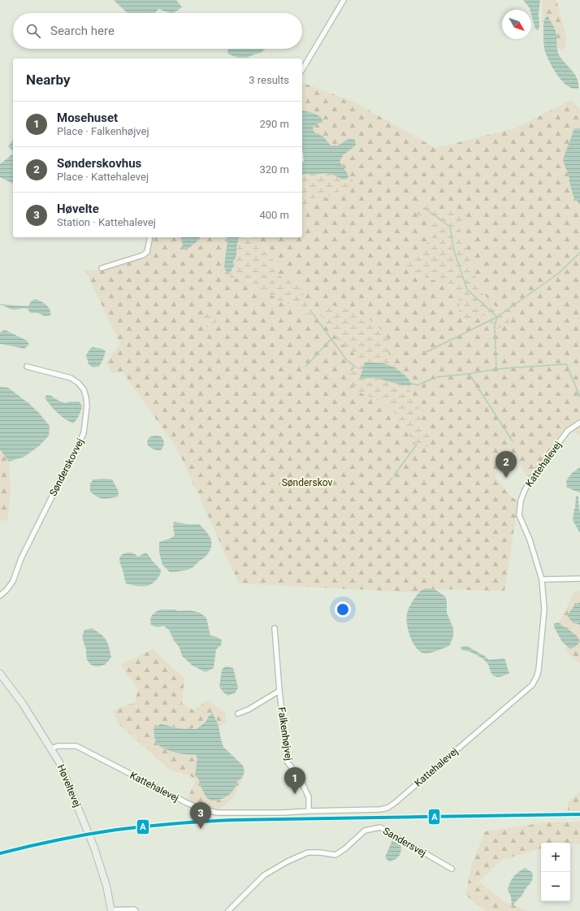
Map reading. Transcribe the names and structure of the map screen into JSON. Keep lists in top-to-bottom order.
{
  "streets": {
    "street": [
      "Kattehalevej",
      "Sønderskovvej",
      "Falkenhøjvej",
      "Høveltevej",
      "Sandersvej"
    ]
  },
  "crossings": [
    ["Kattehalevej", "Falkenhøjvej"],
    ["Kattehalevej", "Høveltevej"]
  ],
  "parks": ["Sønderskov"],
  "lines": ["transit line A"],
  "north": "bottom right",
  "page": {
    "search": "Search here",
    "heading": ["Nearby", "3 results"],
    "list": [
      {
        "mark": "1",
        "name": "Mosehuset",
        "note": "Place · Falkenhøjvej",
        "value": "290 m"
      },
      {
        "mark": "2",
        "name": "Sønderskovhus",
        "note": "Place · Kattehalevej",
        "value": "320 m"
      },
      {
        "mark": "3",
        "name": "Høvelte",
        "note": "Station · Kattehalevej",
        "value": "400 m"
      }
    ],
    "pins": ["2", "1", "3"],
    "map_buttons": ["+", "−"]
  }
}
